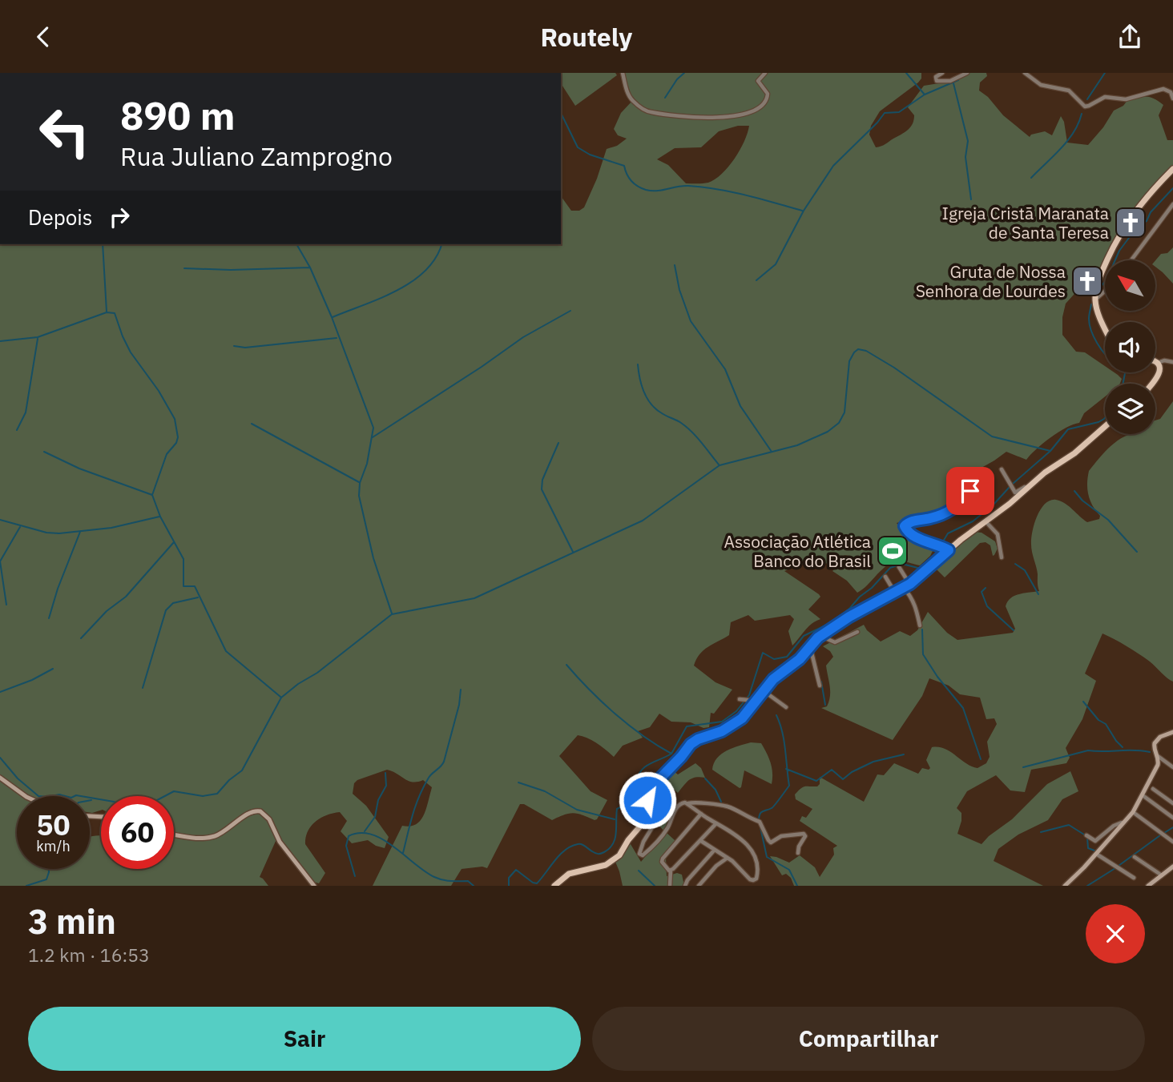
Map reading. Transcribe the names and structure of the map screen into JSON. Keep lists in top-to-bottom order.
{
  "places": {
    "church": ["Igreja Cristã Maranata de Santa Teresa", "Gruta de Nossa Senhora de Lourdes"],
    "sports": ["Associação Atlética Banco do Brasil"]
  },
  "north": "top left",
  "page": {
    "header": "Routely",
    "turn": ["890 m", "Rua Juliano Zamprogno"],
    "then": "Depois",
    "speed": "50 km/h",
    "limit": "60",
    "heading": ["3 min", "1.2 km · 16:53"],
    "buttons": ["Sair", "Compartilhar"]
  }
}
